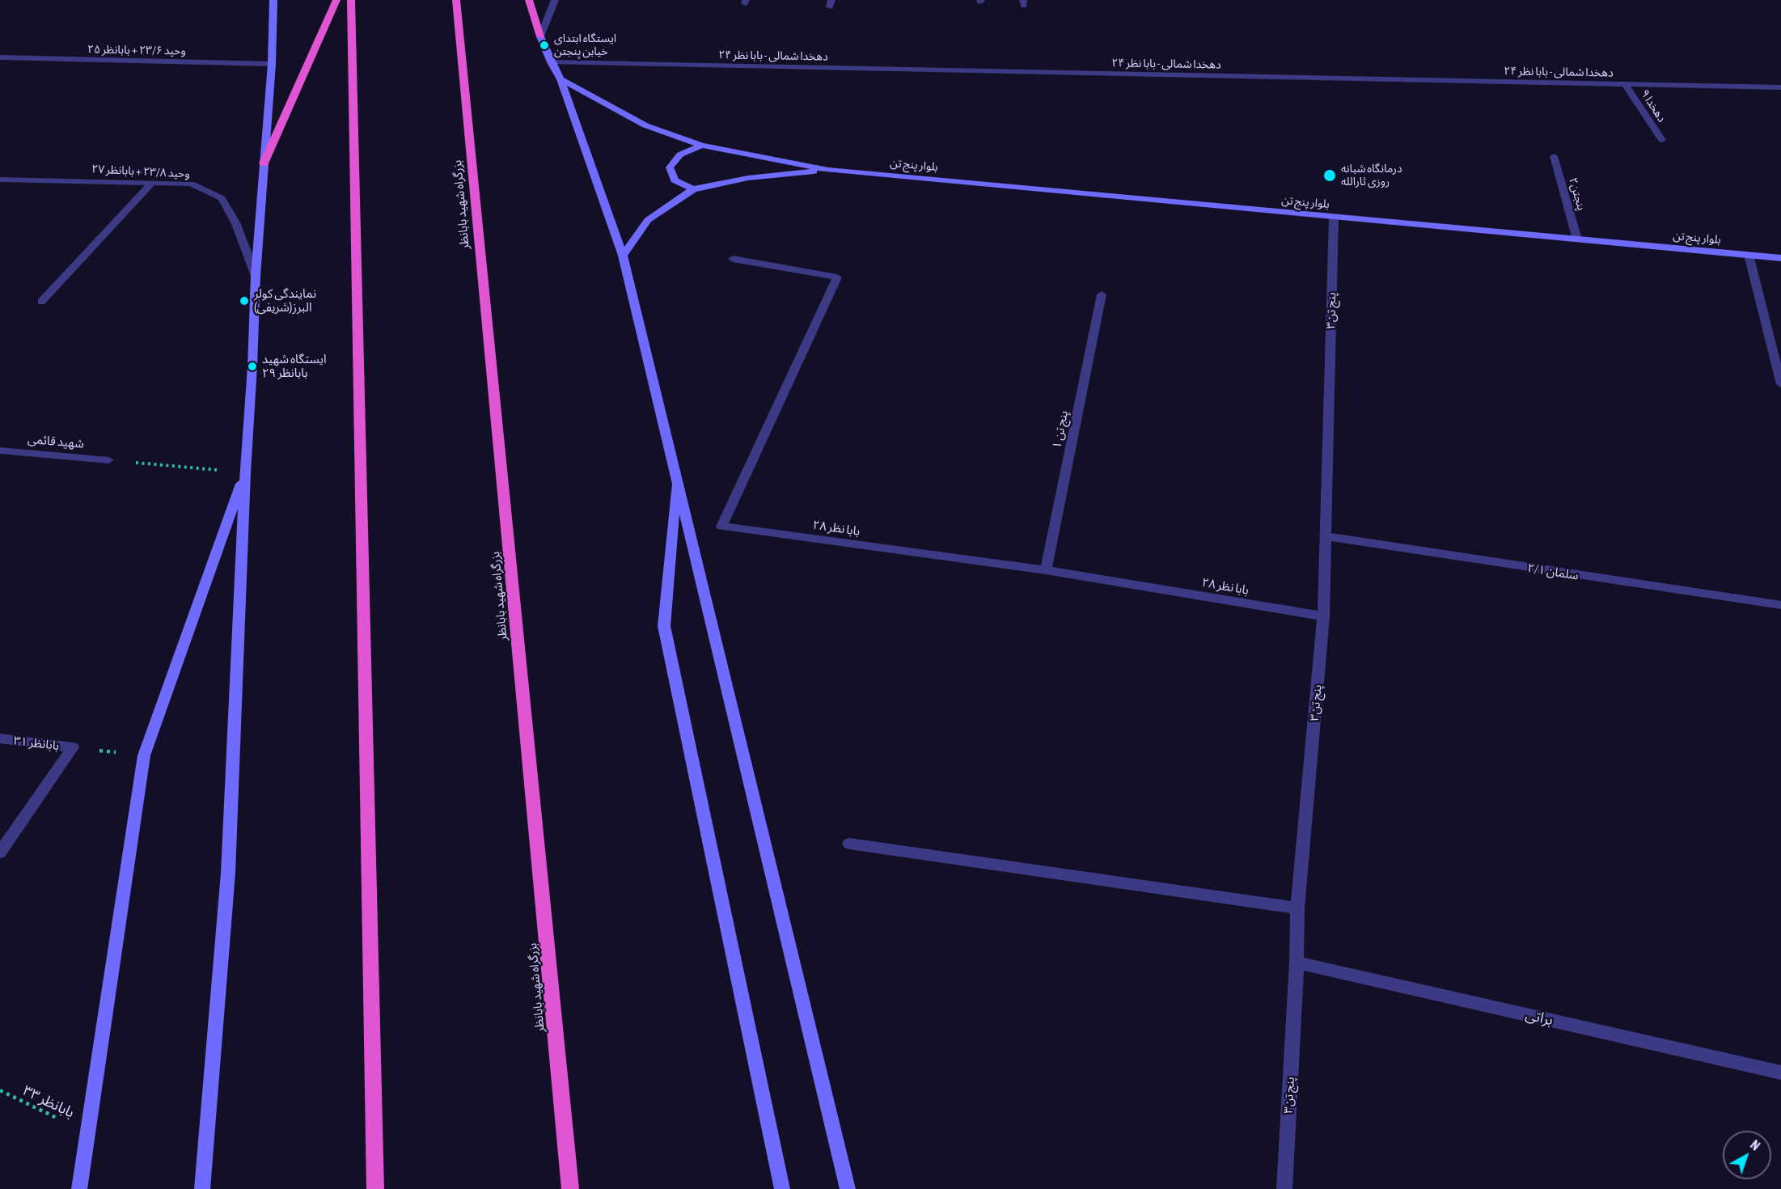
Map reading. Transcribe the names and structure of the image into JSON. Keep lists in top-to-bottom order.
{
  "streets": {
    "highway": ["بزرگراه شهید بابانظر"],
    "main road": ["بلوار پنج تن"],
    "street": [
      "وحید ۲۳/۶ + بابانظر ۲۵",
      "دهخدا شمالی - بابا نظر ۲۴",
      "دهخدا ۹",
      "وحید ۲۳/۸ + بابانظر ۲۷",
      "پنجتن۲",
      "پنج تن۳",
      "پنج تن ۱",
      "شهید قائمی",
      "بابا نظر ۲۸",
      "سلمان ۲/۱",
      "بابانظر ۳۱",
      "براتی"
    ],
    "path": ["بابانظر ۳۳"]
  },
  "crossings": [
    ["دهخدا شمالی - بابا نظر ۲۴", "دهخدا ۹"],
    ["بلوار پنج تن", "پنجتن۲"],
    ["بلوار پنج تن", "پنج تن۳"],
    ["پنج تن۳", "بابا نظر ۲۸"],
    ["پنج تن۳", "سلمان ۲/۱"],
    ["پنج تن۳", "براتی"],
    ["پنج تن ۱", "بابا نظر ۲۸"]
  ],
  "places": [
    "ایستگاه ابتدای خیابن پنجتن",
    "درمانگاه شبانه روزی ثارالله",
    "نمایندگی کولر البرز(شریفی)",
    "ایستگاه شهید بابانظر ۲۹"
  ],
  "north": "top right"
}
